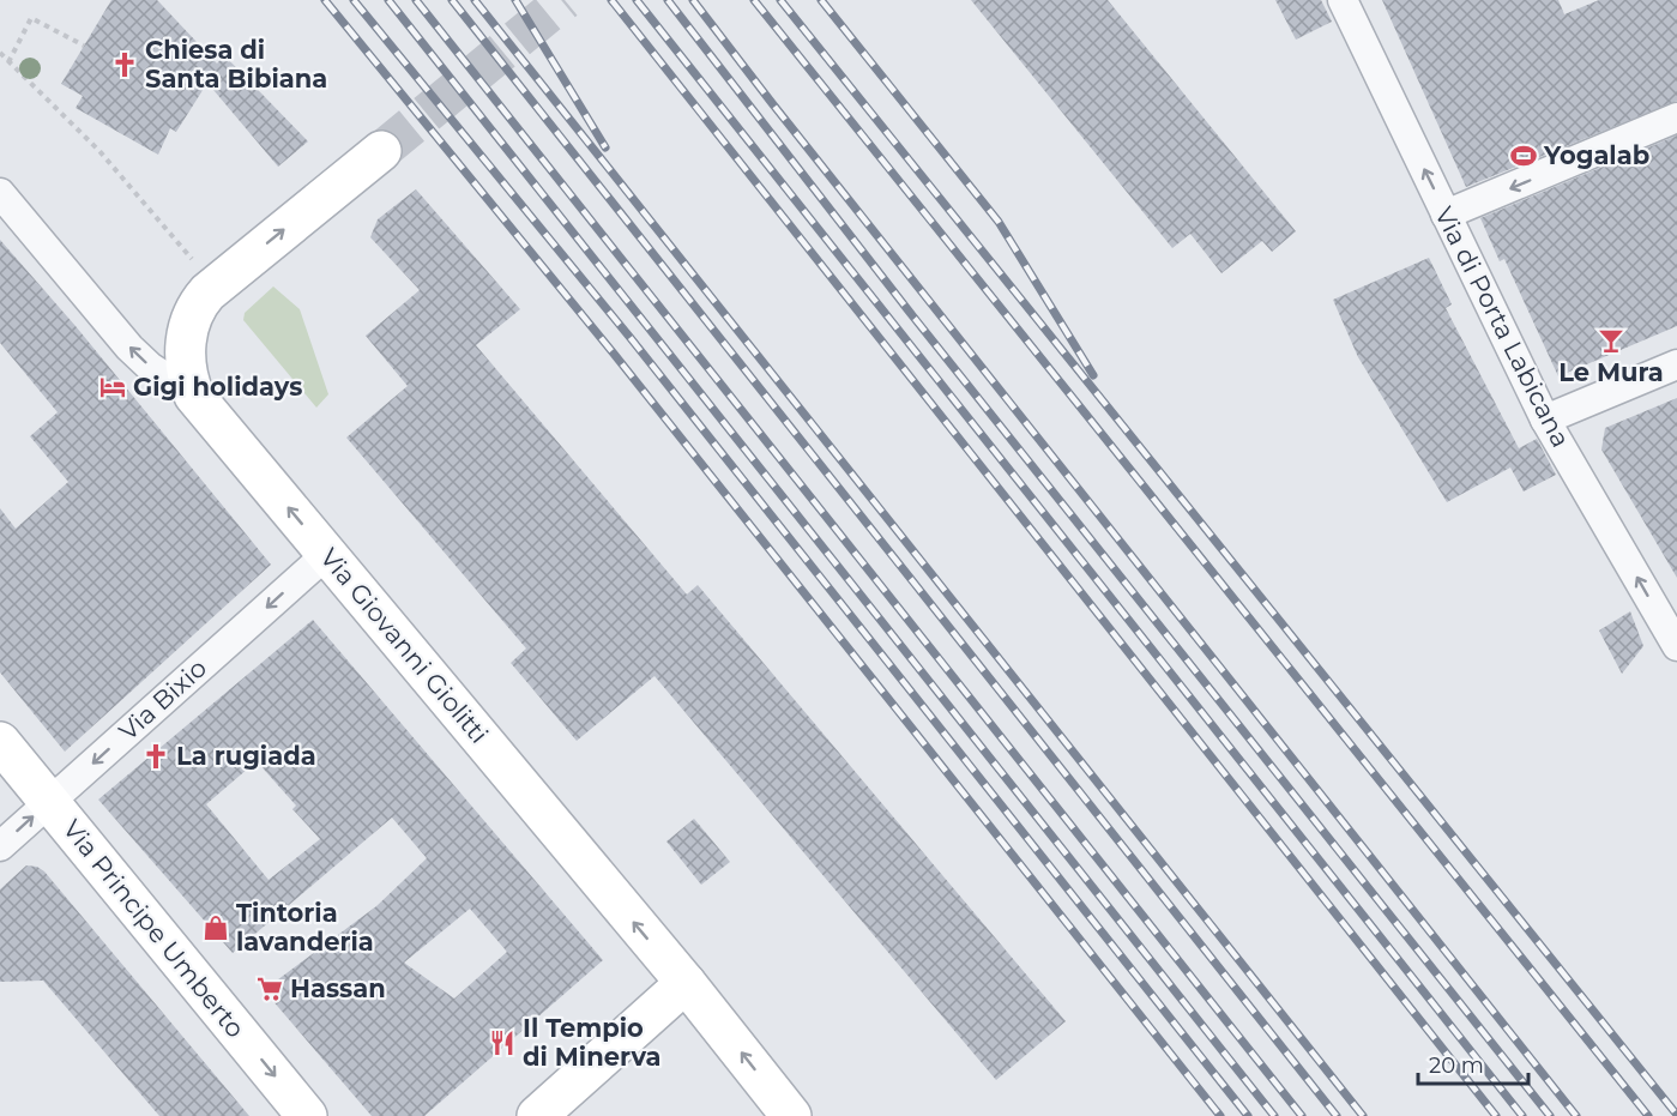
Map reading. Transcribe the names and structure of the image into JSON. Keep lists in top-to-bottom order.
{
  "streets": {
    "main road": ["Via Giovanni Giolitti", "Via Principe Umberto"],
    "street": ["Via di Porta Labicana", "Via Bixio"]
  },
  "crossings": [
    ["Via Giovanni Giolitti", "Via Bixio"],
    ["Via Bixio", "Via Principe Umberto"]
  ],
  "one_way": ["Via di Porta Labicana", "Via Giovanni Giolitti", "Via Principe Umberto"],
  "places": {
    "church": ["Chiesa di Santa Bibiana", "La rugiada"],
    "sports": ["Yogalab"],
    "bar": ["Le Mura"],
    "hotel": ["Gigi holidays"],
    "shop": ["Tintoria lavanderia"],
    "supermarket": ["Hassan"],
    "restaurant": ["Il Tempio di Minerva"]
  },
  "scale_bar": "20 m"
}
